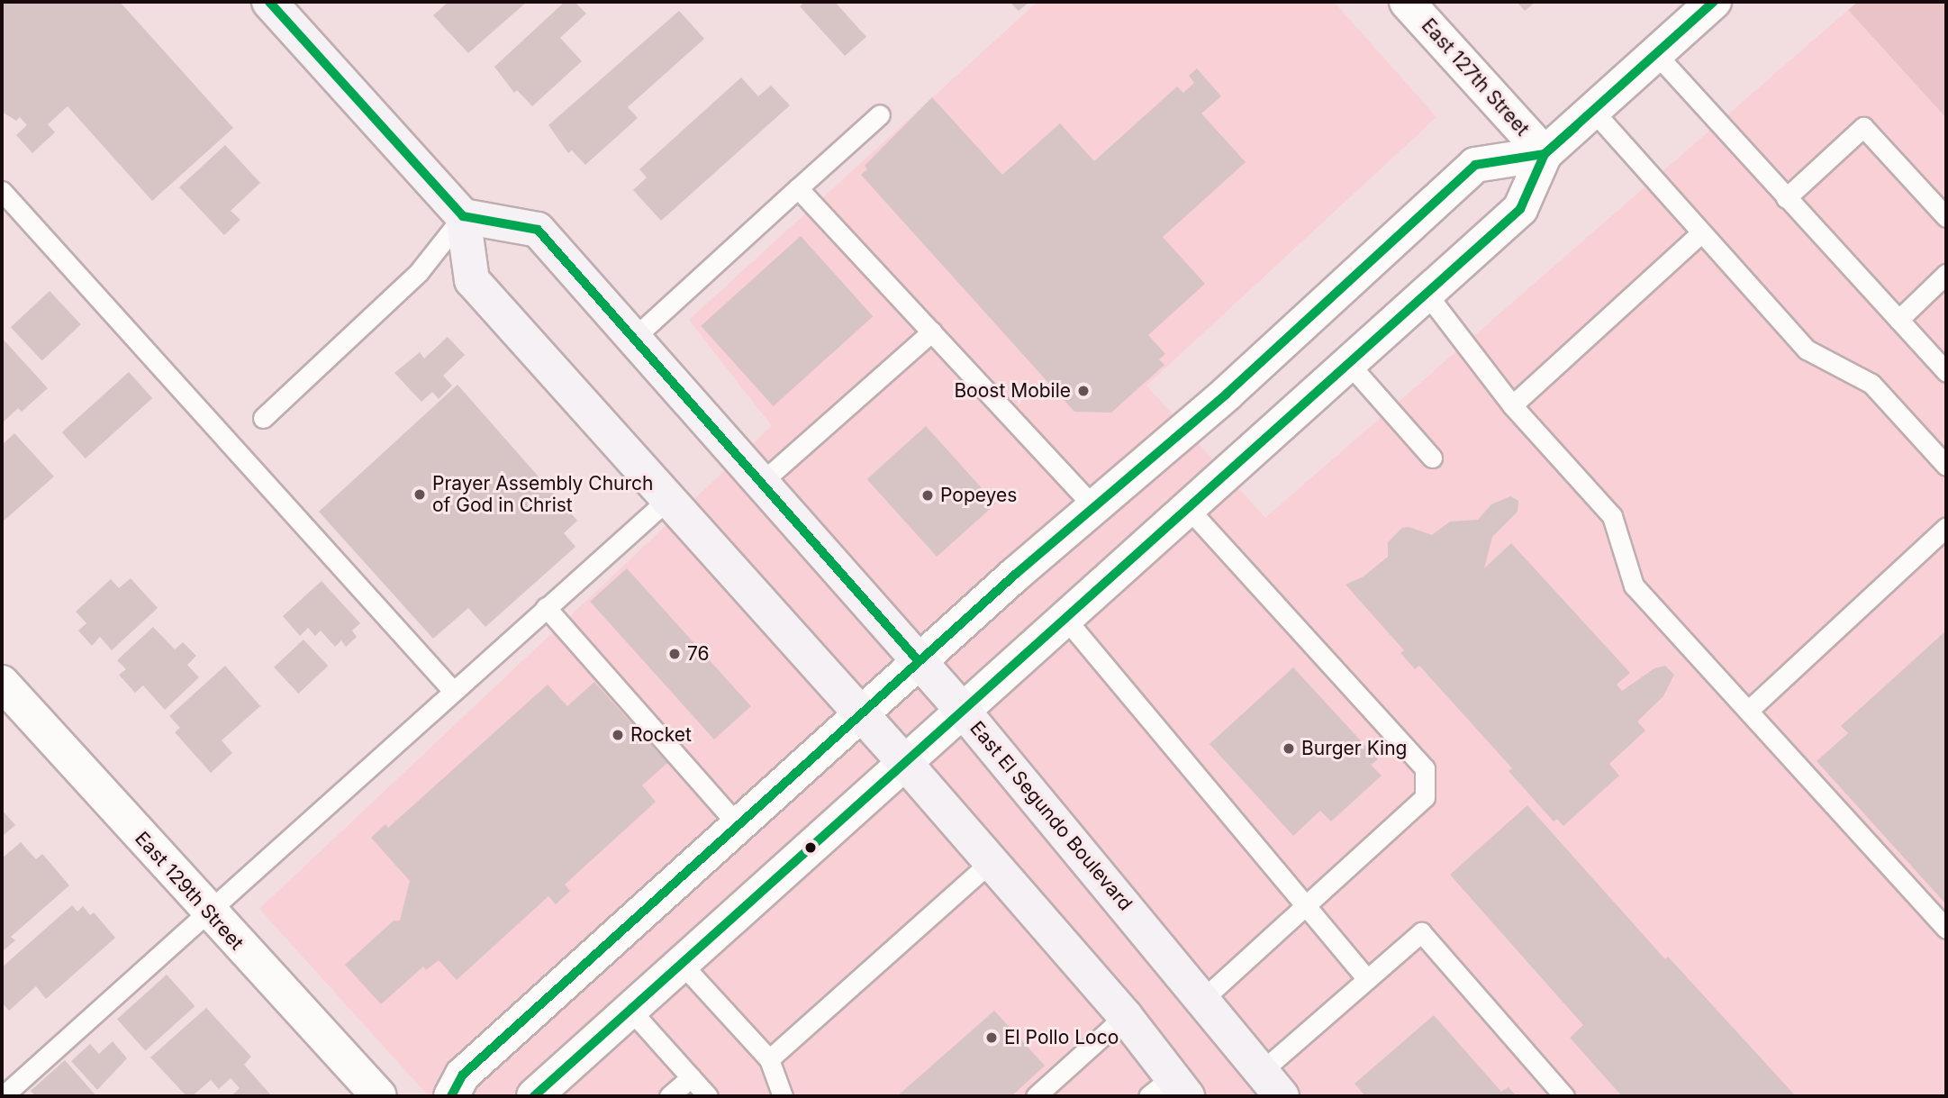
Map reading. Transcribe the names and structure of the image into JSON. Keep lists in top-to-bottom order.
{
  "streets": {
    "main road": ["East 127th Street", "East El Segundo Boulevard", "East 129th Street"]
  },
  "places": [
    "Boost Mobile",
    "Prayer Assembly Church of God in Christ",
    "Popeyes",
    "76",
    "Rocket",
    "Burger King",
    "El Pollo Loco"
  ]
}
